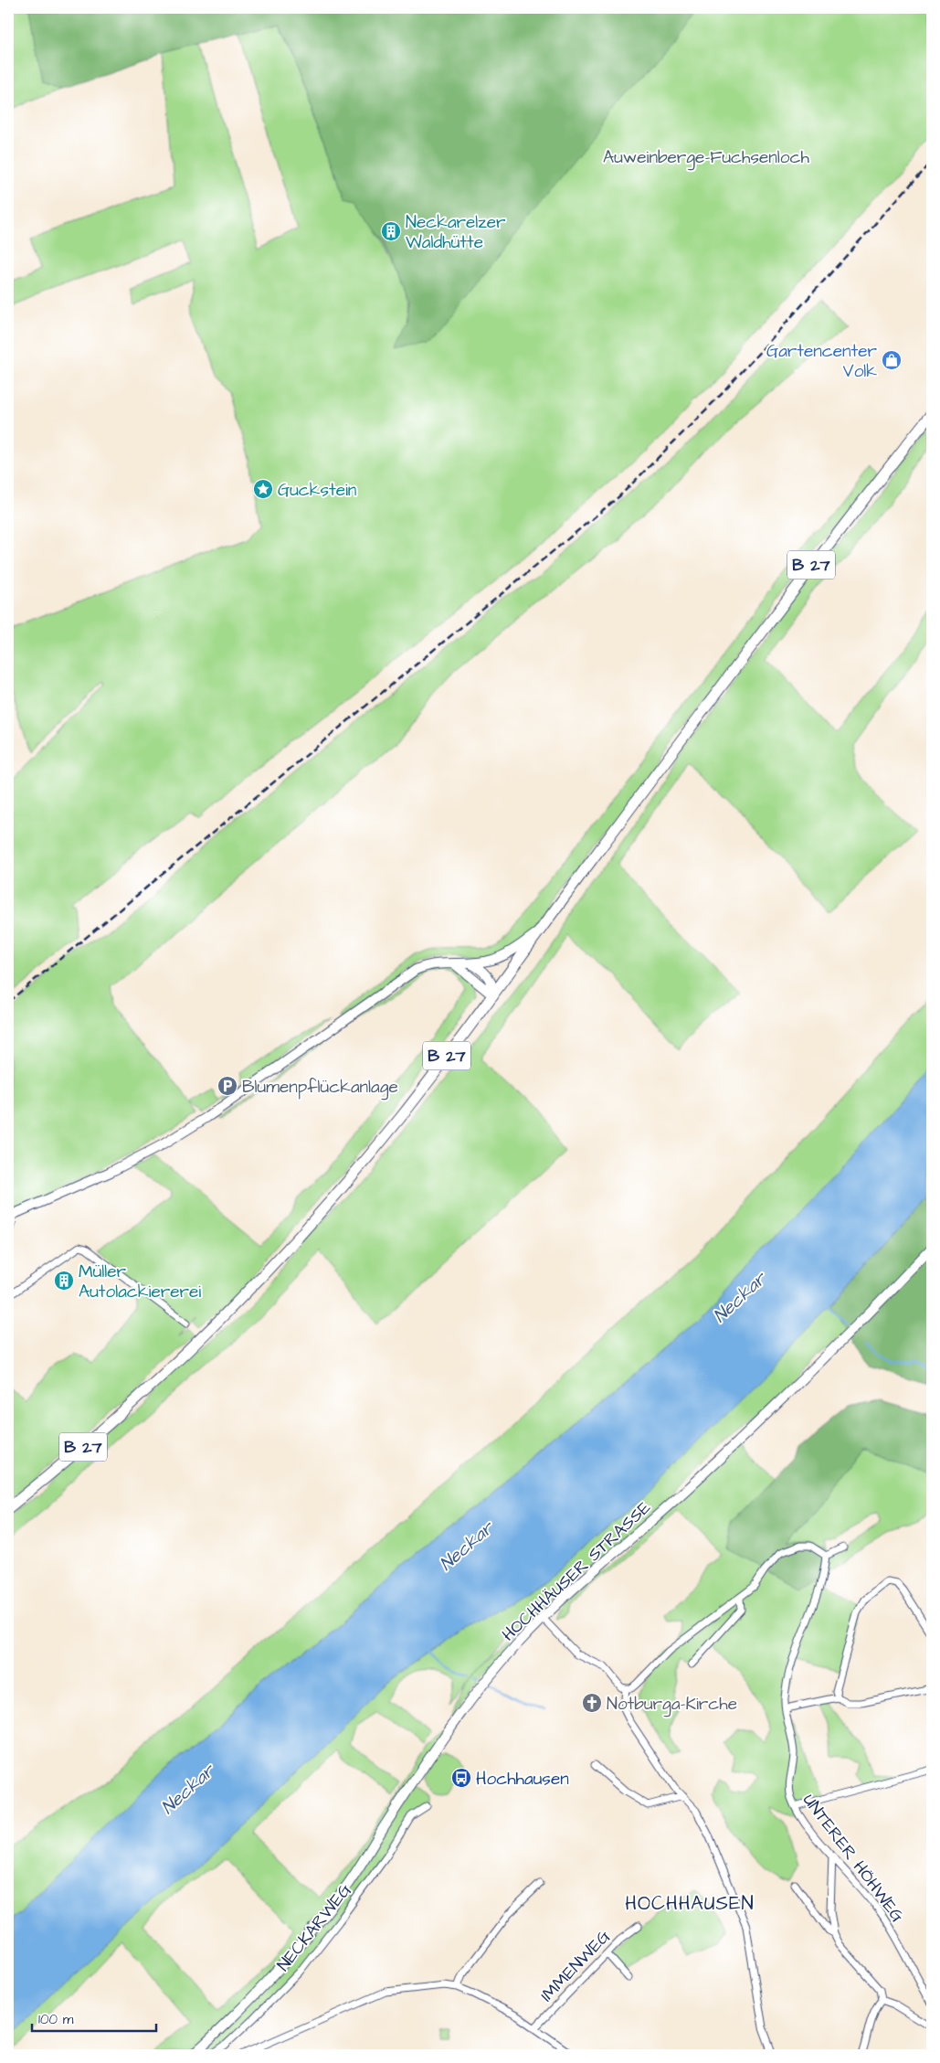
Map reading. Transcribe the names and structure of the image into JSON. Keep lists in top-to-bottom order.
{
  "streets": {
    "main road": ["B 27", "HOCHHÄUSER STRASSE"],
    "street": ["UNTERER HÖHWEG", "NECKARWEG", "IMMENWEG"]
  },
  "districts": ["HOCHHAUSEN"],
  "water": ["Neckar"],
  "parks": ["Auweinberge-Fuchsenloch"],
  "places": {
    "building": ["Neckarelzer Waldhütte", "Müller Autolackiererei"],
    "shop": ["Gartencenter Volk"],
    "place": ["Guckstein"],
    "parking": ["Blumenpflückanlage"],
    "church": ["Notburga-Kirche"],
    "bus stop": ["Hochhausen"]
  },
  "scale_bar": "100 m"
}
